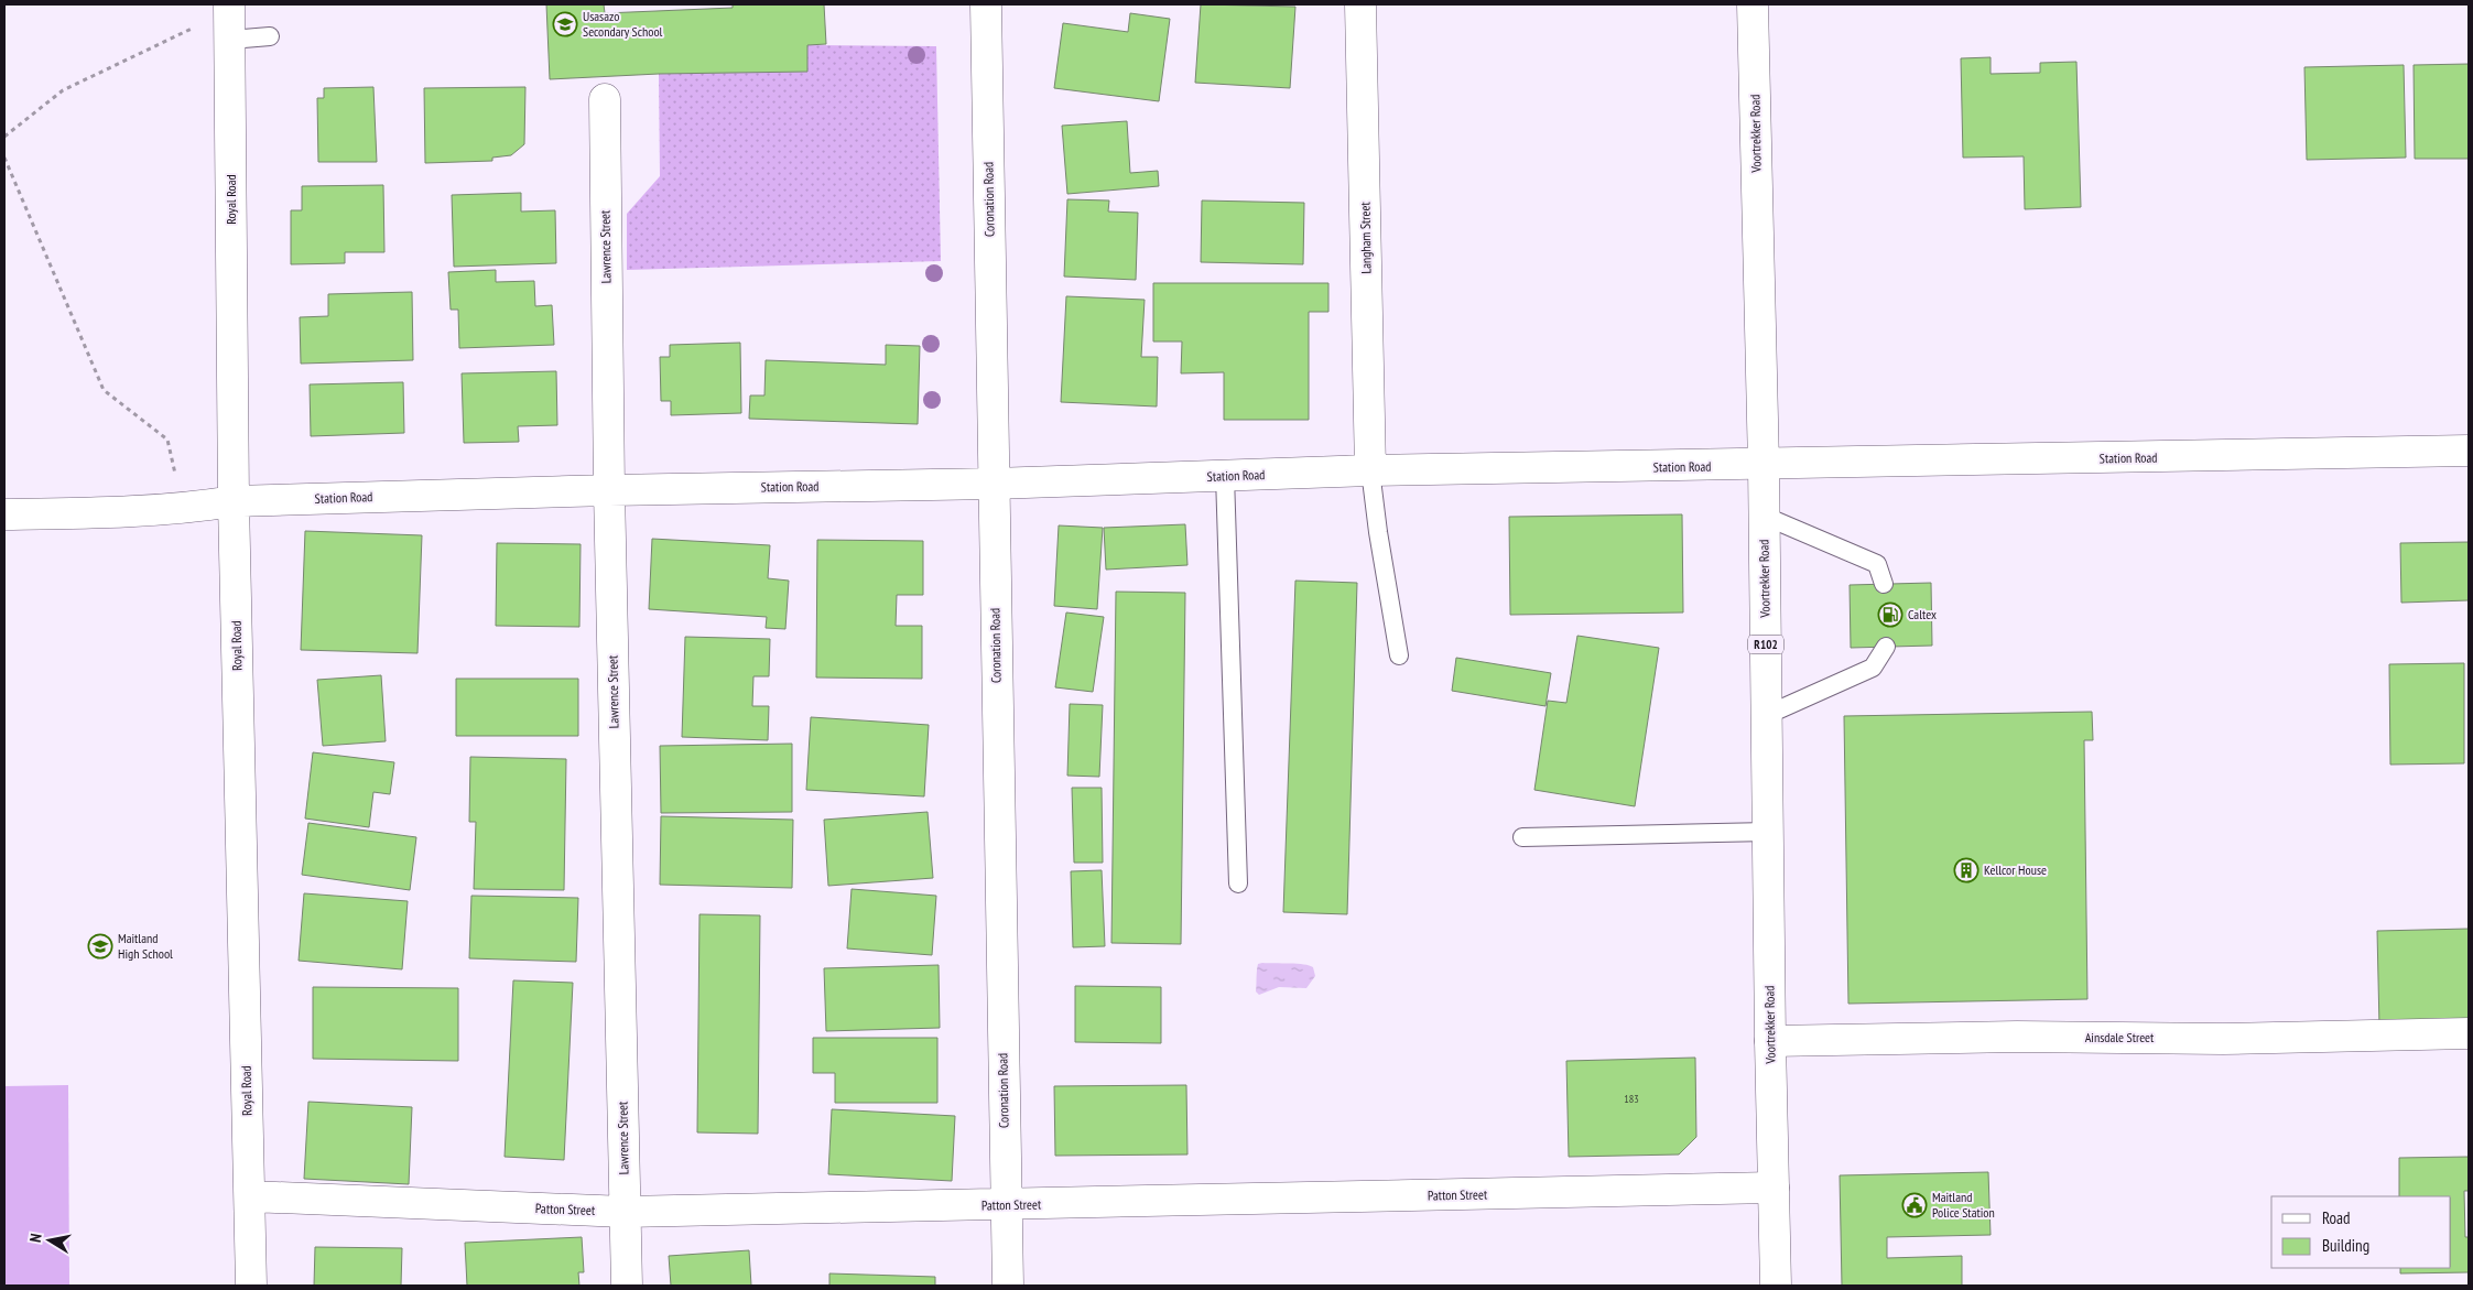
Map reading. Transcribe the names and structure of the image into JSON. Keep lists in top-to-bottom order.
{
  "streets": {
    "street": [
      "Voortrekker Road",
      "Royal Road",
      "Coronation Road",
      "Langham Street",
      "Lawrence Street",
      "Station Road",
      "R102",
      "Ainsdale Street",
      "Patton Street"
    ]
  },
  "crossings": [
    ["Voortrekker Road", "Station Road"],
    ["Voortrekker Road", "Ainsdale Street"],
    ["Voortrekker Road", "Patton Street"],
    ["Royal Road", "Station Road"],
    ["Royal Road", "Patton Street"],
    ["Coronation Road", "Station Road"],
    ["Coronation Road", "Patton Street"],
    ["Langham Street", "Station Road"],
    ["Lawrence Street", "Station Road"],
    ["Lawrence Street", "Patton Street"]
  ],
  "places": {
    "school or university": ["Usasazo Secondary School", "Maitland High School"],
    "fuel station": ["Caltex"],
    "building": ["Kellcor House"],
    "public building": ["Maitland Police Station"]
  },
  "house_numbers": ["183"],
  "legend": ["Road", "Building"],
  "north": "left"
}
